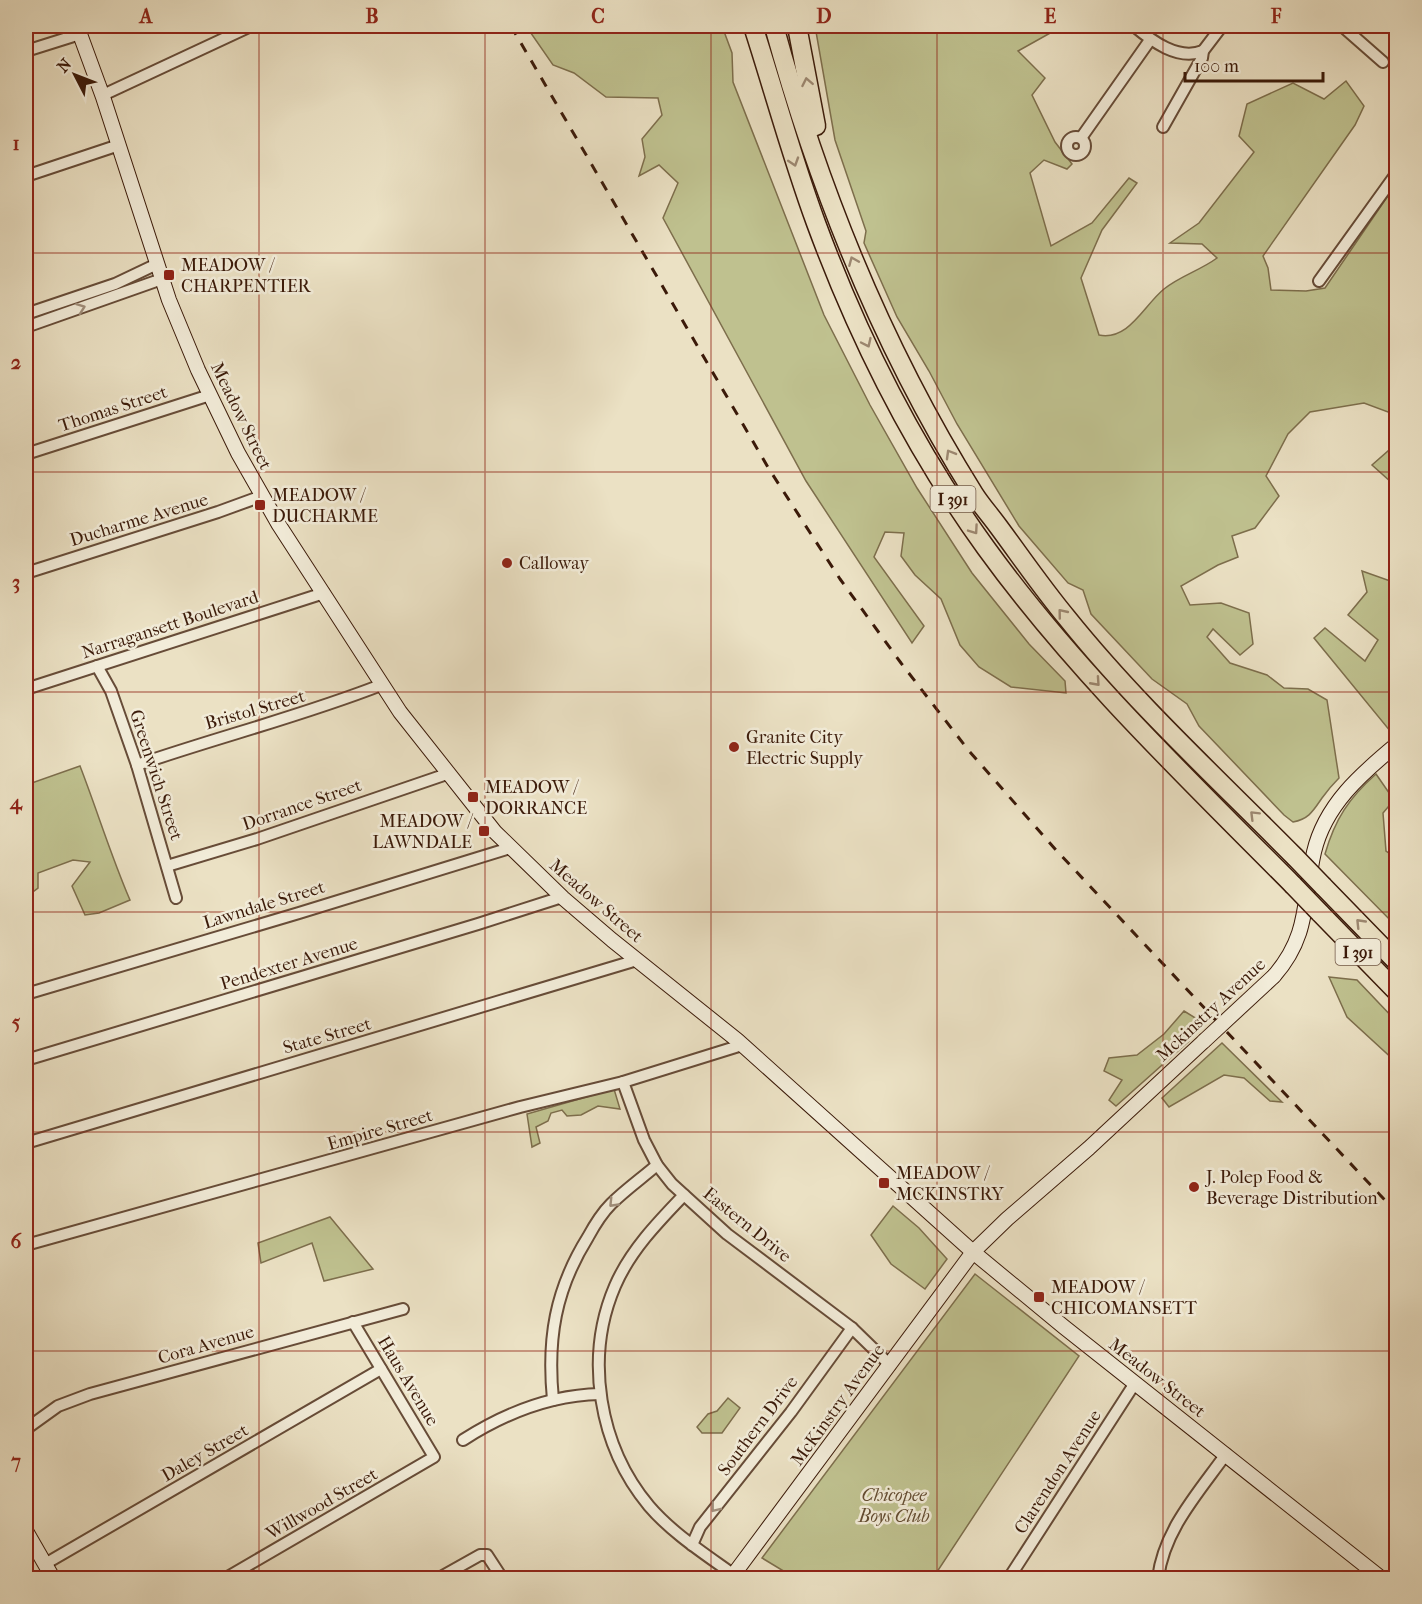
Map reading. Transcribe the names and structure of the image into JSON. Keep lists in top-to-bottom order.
{
  "streets": {
    "highway": ["I 391"],
    "main road": ["Meadow Street", "Mckinstry Avenue", "McKinstry Avenue"],
    "street": [
      "Thomas Street",
      "Ducharme Avenue",
      "Narragansett Boulevard",
      "Bristol Street",
      "Greenwich Street",
      "Dorrance Street",
      "Lawndale Street",
      "Pendexter Avenue",
      "State Street",
      "Empire Street",
      "Eastern Drive",
      "Cora Avenue",
      "Haus Avenue",
      "Southern Drive",
      "Daley Street",
      "Clarendon Avenue",
      "Willwood Street"
    ]
  },
  "crossings": [
    ["Thomas Street", "Meadow Street"],
    ["Meadow Street", "Ducharme Avenue"],
    ["Meadow Street", "Narragansett Boulevard"],
    ["Meadow Street", "Bristol Street"],
    ["Meadow Street", "Dorrance Street"],
    ["Meadow Street", "Lawndale Street"],
    ["Meadow Street", "Pendexter Avenue"],
    ["Meadow Street", "Mckinstry Avenue"],
    ["Meadow Street", "State Street"],
    ["Meadow Street", "Empire Street"],
    ["Meadow Street", "McKinstry Avenue"],
    ["Meadow Street", "Clarendon Avenue"],
    ["Narragansett Boulevard", "Greenwich Street"],
    ["Bristol Street", "Greenwich Street"],
    ["Greenwich Street", "Dorrance Street"],
    ["Mckinstry Avenue", "McKinstry Avenue"],
    ["Empire Street", "Eastern Drive"],
    ["Eastern Drive", "McKinstry Avenue"],
    ["Eastern Drive", "Southern Drive"],
    ["Cora Avenue", "Haus Avenue"],
    ["Haus Avenue", "Daley Street"],
    ["Haus Avenue", "Willwood Street"]
  ],
  "one_way": ["Southern Drive"],
  "parks": ["Chicopee Boys Club"],
  "places": {
    "transit": [
      "MEADOW / CHARPENTIER",
      "MEADOW / DUCHARME",
      "MEADOW / DORRANCE",
      "MEADOW / LAWNDALE",
      "MEADOW / MCKINSTRY",
      "MEADOW / CHICOMANSETT"
    ],
    "other": ["Calloway", "Granite City Electric Supply", "J. Polep Food & Beverage Distribution"]
  },
  "scale_bar": "100 m",
  "north": "top left",
  "grid": {
    "columns": [
      "A",
      "B",
      "C",
      "D",
      "E",
      "F"
    ],
    "rows": [
      "1",
      "2",
      "3",
      "4",
      "5",
      "6",
      "7"
    ]
  }
}
